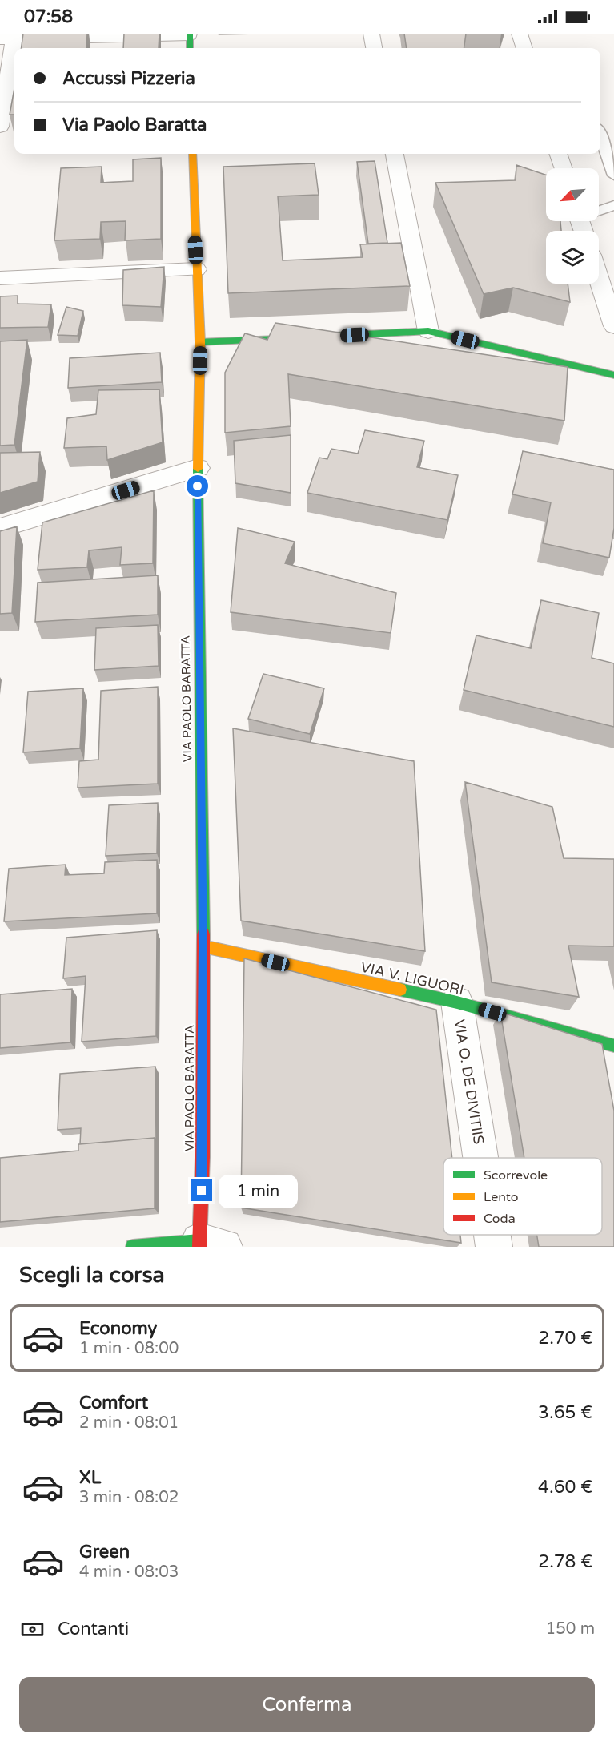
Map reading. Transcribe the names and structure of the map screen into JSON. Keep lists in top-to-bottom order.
{
  "streets": {
    "main road": ["VIA PAOLO BARATTA", "VIA V. LIGUORI"],
    "street": ["VIA O. DE DIVITIIS"]
  },
  "crossings": [
    ["VIA PAOLO BARATTA", "VIA V. LIGUORI"],
    ["VIA V. LIGUORI", "VIA O. DE DIVITIIS"]
  ],
  "legend": ["Scorrevole", "Lento", "Coda"],
  "north": "bottom left",
  "page": {
    "status": "07:58",
    "banner": ["Accussì Pizzeria", "Via Paolo Baratta"],
    "bubble": "1 min",
    "heading": "Scegli la corsa",
    "list": [
      {
        "name": "Economy",
        "note": "1 min · 08:00",
        "value": "2.70 €"
      },
      {
        "name": "Comfort",
        "note": "2 min · 08:01",
        "value": "3.65 €"
      },
      {
        "name": "XL",
        "note": "3 min · 08:02",
        "value": "4.60 €"
      },
      {
        "name": "Green",
        "note": "4 min · 08:03",
        "value": "2.78 €"
      }
    ],
    "pay": ["Contanti", "150 m"],
    "buttons": "Conferma"
  }
}
